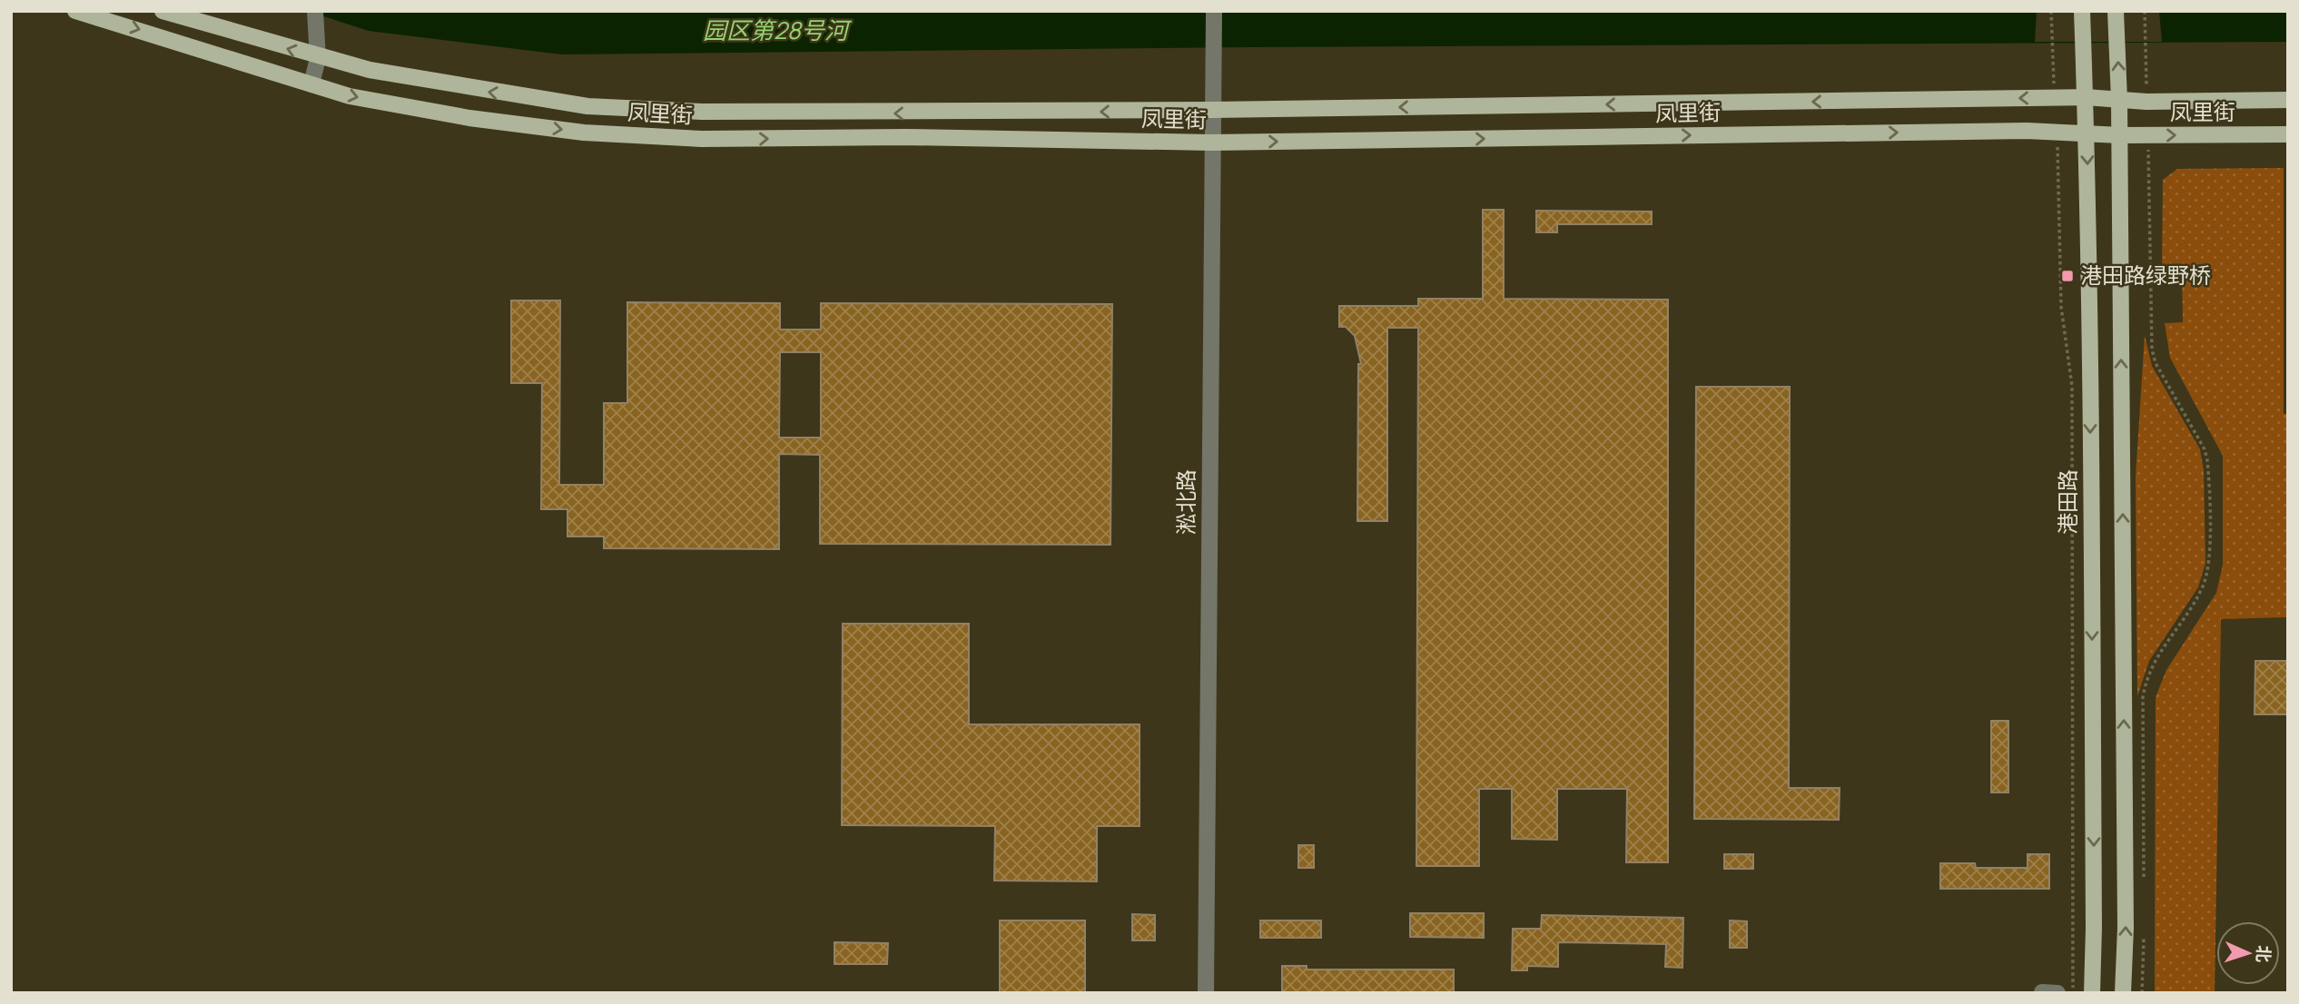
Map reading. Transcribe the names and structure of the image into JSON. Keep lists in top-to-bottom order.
{
  "streets": {
    "main road": ["凤里街", "港田路"],
    "street": ["淞北路"]
  },
  "crossings": [
    ["凤里街", "淞北路"],
    ["凤里街", "港田路"]
  ],
  "water": ["园区第28号河"],
  "places": {
    "transit": ["港田路绿野桥"]
  },
  "north": "right"
}
